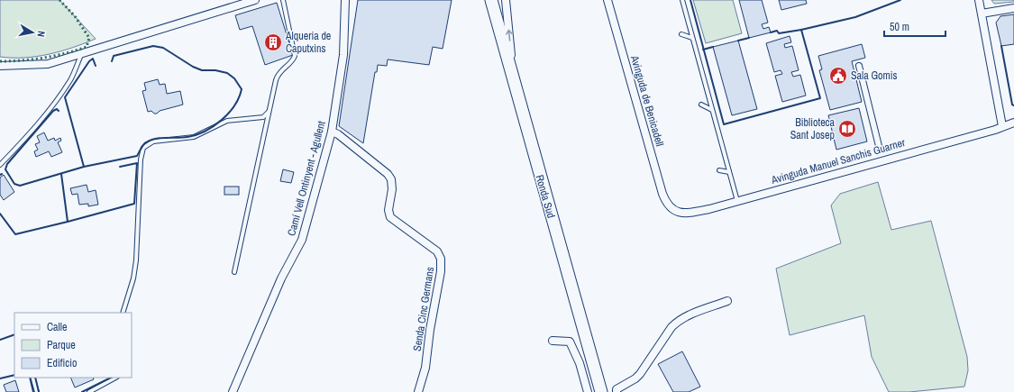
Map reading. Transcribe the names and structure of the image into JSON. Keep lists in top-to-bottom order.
{
  "streets": {
    "main road": ["Ronda Sud"],
    "street": [
      "Avinguda de Benicadell",
      "Avinguda Manuel Sanchis Guarner",
      "Camí Vell Ontinyent - Agullent",
      "Senda Cinc Germans"
    ]
  },
  "crossings": [
    ["Avinguda de Benicadell", "Avinguda Manuel Sanchis Guarner"],
    ["Camí Vell Ontinyent - Agullent", "Senda Cinc Germans"]
  ],
  "places": {
    "building": ["Alqueria de Caputxins"],
    "public building": ["Sala Gomis"],
    "library": ["Biblioteca Sant Josep"]
  },
  "legend": ["Calle", "Parque", "Edificio"],
  "scale_bar": "50 m",
  "north": "right"
}
